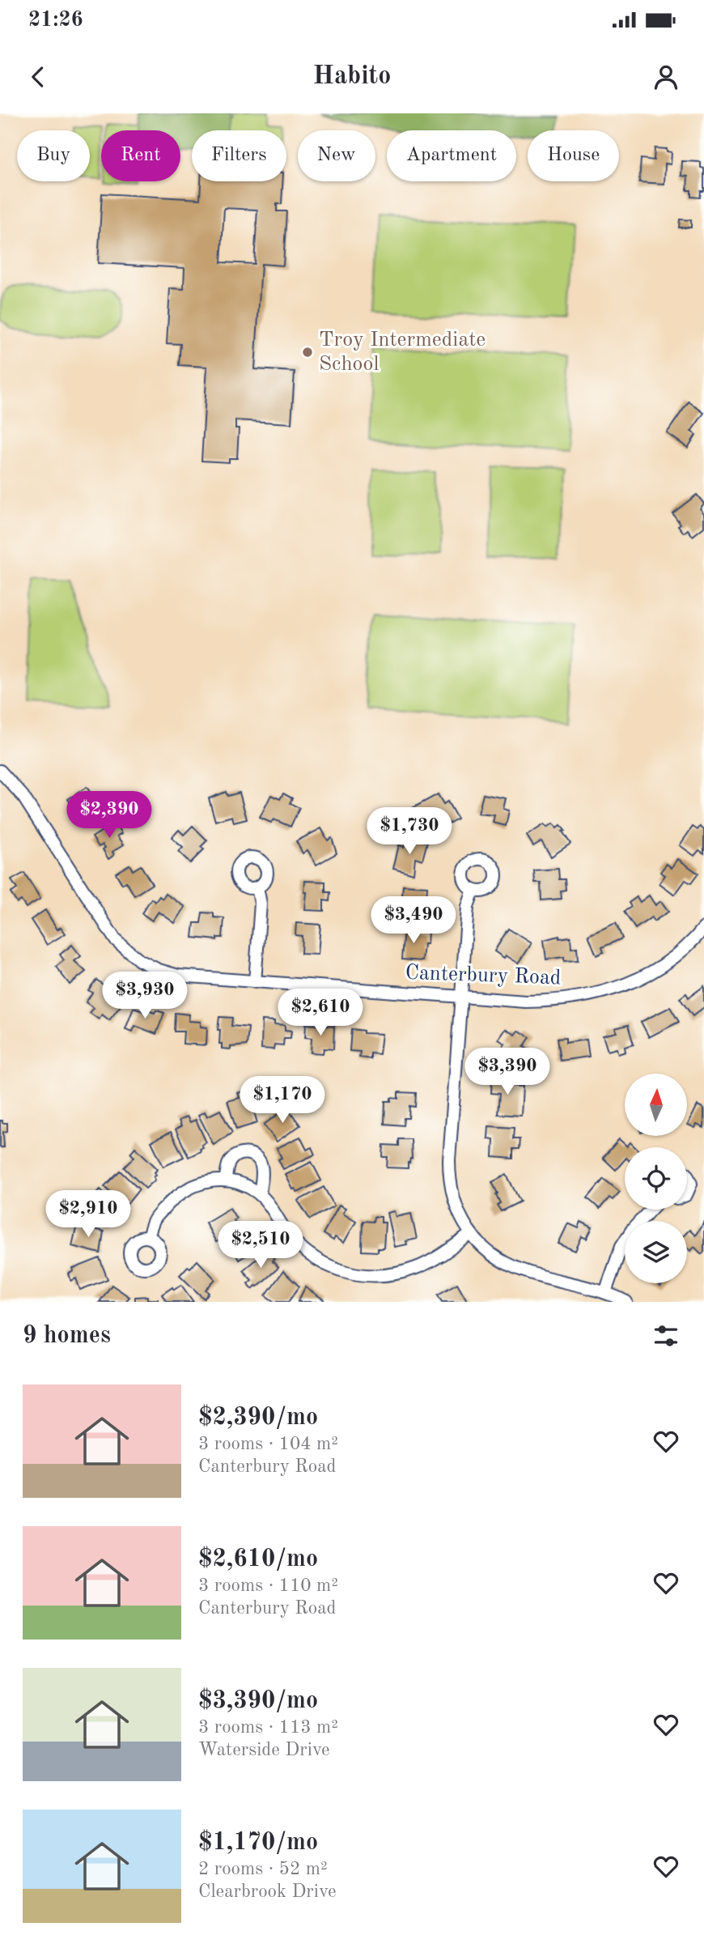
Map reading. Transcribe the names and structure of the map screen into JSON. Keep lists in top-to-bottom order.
{
  "streets": {
    "street": ["Canterbury Road"]
  },
  "places": ["Troy Intermediate School"],
  "north": "top",
  "page": {
    "status": "21:26",
    "header": "Habito",
    "chip": [
      "Buy",
      "Rent",
      "Filters",
      "New",
      "Apartment",
      "House"
    ],
    "price": [
      "$2,390",
      "$1,730",
      "$3,490",
      "$3,930",
      "$2,610",
      "$3,390",
      "$1,170",
      "$2,910",
      "$2,510"
    ],
    "heading": "9 homes",
    "list": [
      {
        "name": "$2,390/mo",
        "note": "3 rooms · 104 m² · Canterbury Road"
      },
      {
        "name": "$2,610/mo",
        "note": "3 rooms · 110 m² · Canterbury Road"
      },
      {
        "name": "$3,390/mo",
        "note": "3 rooms · 113 m² · Waterside Drive"
      },
      {
        "name": "$1,170/mo",
        "note": "2 rooms · 52 m² · Clearbrook Drive"
      }
    ]
  }
}
